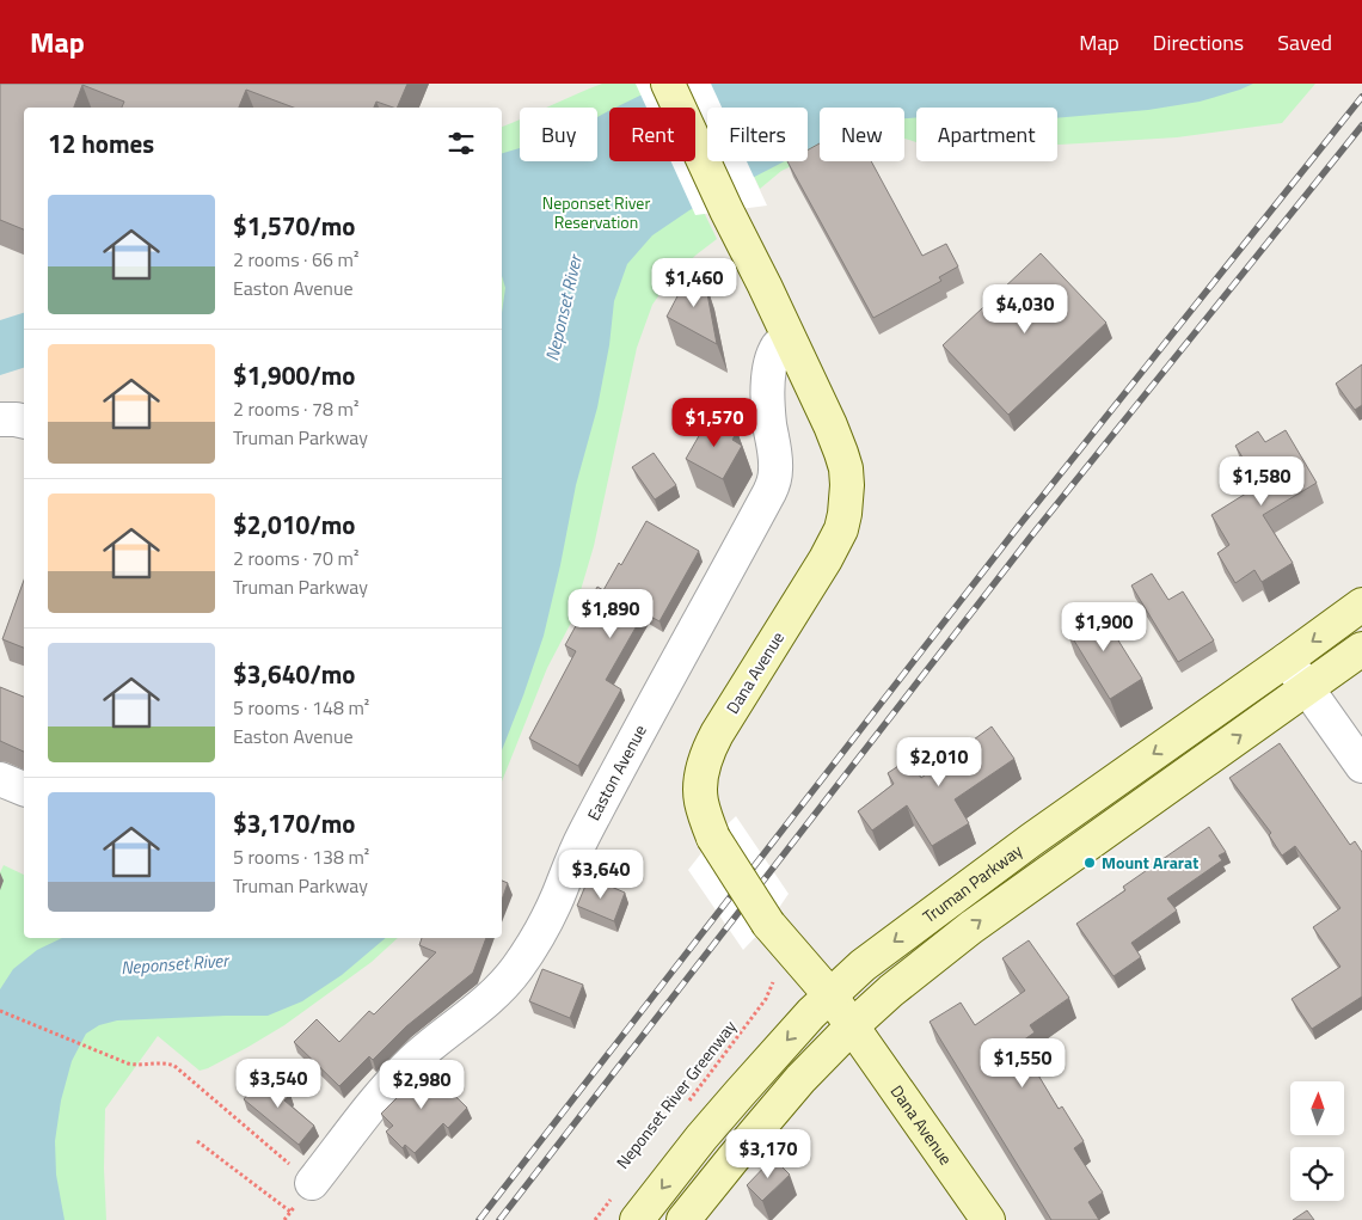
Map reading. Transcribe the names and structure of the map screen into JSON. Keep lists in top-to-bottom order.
{
  "streets": {
    "main road": ["Dana Avenue", "Truman Parkway"],
    "street": ["Easton Avenue"],
    "path": ["Neponset River Greenway"]
  },
  "crossings": [
    ["Dana Avenue", "Easton Avenue"],
    ["Dana Avenue", "Truman Parkway"]
  ],
  "water": ["Neponset River"],
  "parks": ["Neponset River Reservation"],
  "places": ["Mount Ararat"],
  "north": "top",
  "page": {
    "header": "Map",
    "nav": ["Map", "Directions", "Saved"],
    "chip": [
      "Buy",
      "Rent",
      "Filters",
      "New",
      "Apartment"
    ],
    "heading": "12 homes",
    "list": [
      {
        "name": "$1,570/mo",
        "note": "2 rooms · 66 m² · Easton Avenue"
      },
      {
        "name": "$1,900/mo",
        "note": "2 rooms · 78 m² · Truman Parkway"
      },
      {
        "name": "$2,010/mo",
        "note": "2 rooms · 70 m² · Truman Parkway"
      },
      {
        "name": "$3,640/mo",
        "note": "5 rooms · 148 m² · Easton Avenue"
      },
      {
        "name": "$3,170/mo",
        "note": "5 rooms · 138 m² · Truman Parkway"
      }
    ],
    "price": [
      "$1,460",
      "$4,030",
      "$1,570",
      "$1,580",
      "$1,890",
      "$1,900",
      "$2,010",
      "$3,640",
      "$1,550",
      "$3,540",
      "$2,980",
      "$3,170"
    ]
  }
}
